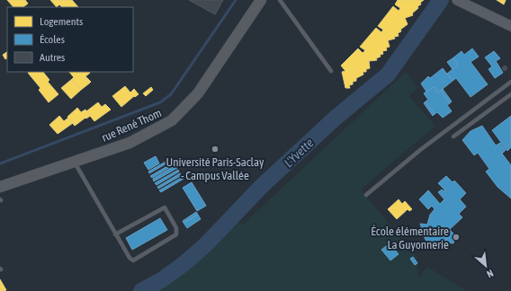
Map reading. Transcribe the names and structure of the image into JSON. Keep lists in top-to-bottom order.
{
  "streets": {
    "main road": ["rue René Thom"]
  },
  "water": ["L'Yvette"],
  "places": ["Université Paris-Saclay - Campus Vallée", "École élémentaire La Guyonnerie"],
  "legend": ["Logements", "Écoles", "Autres"],
  "north": "bottom right"
}
